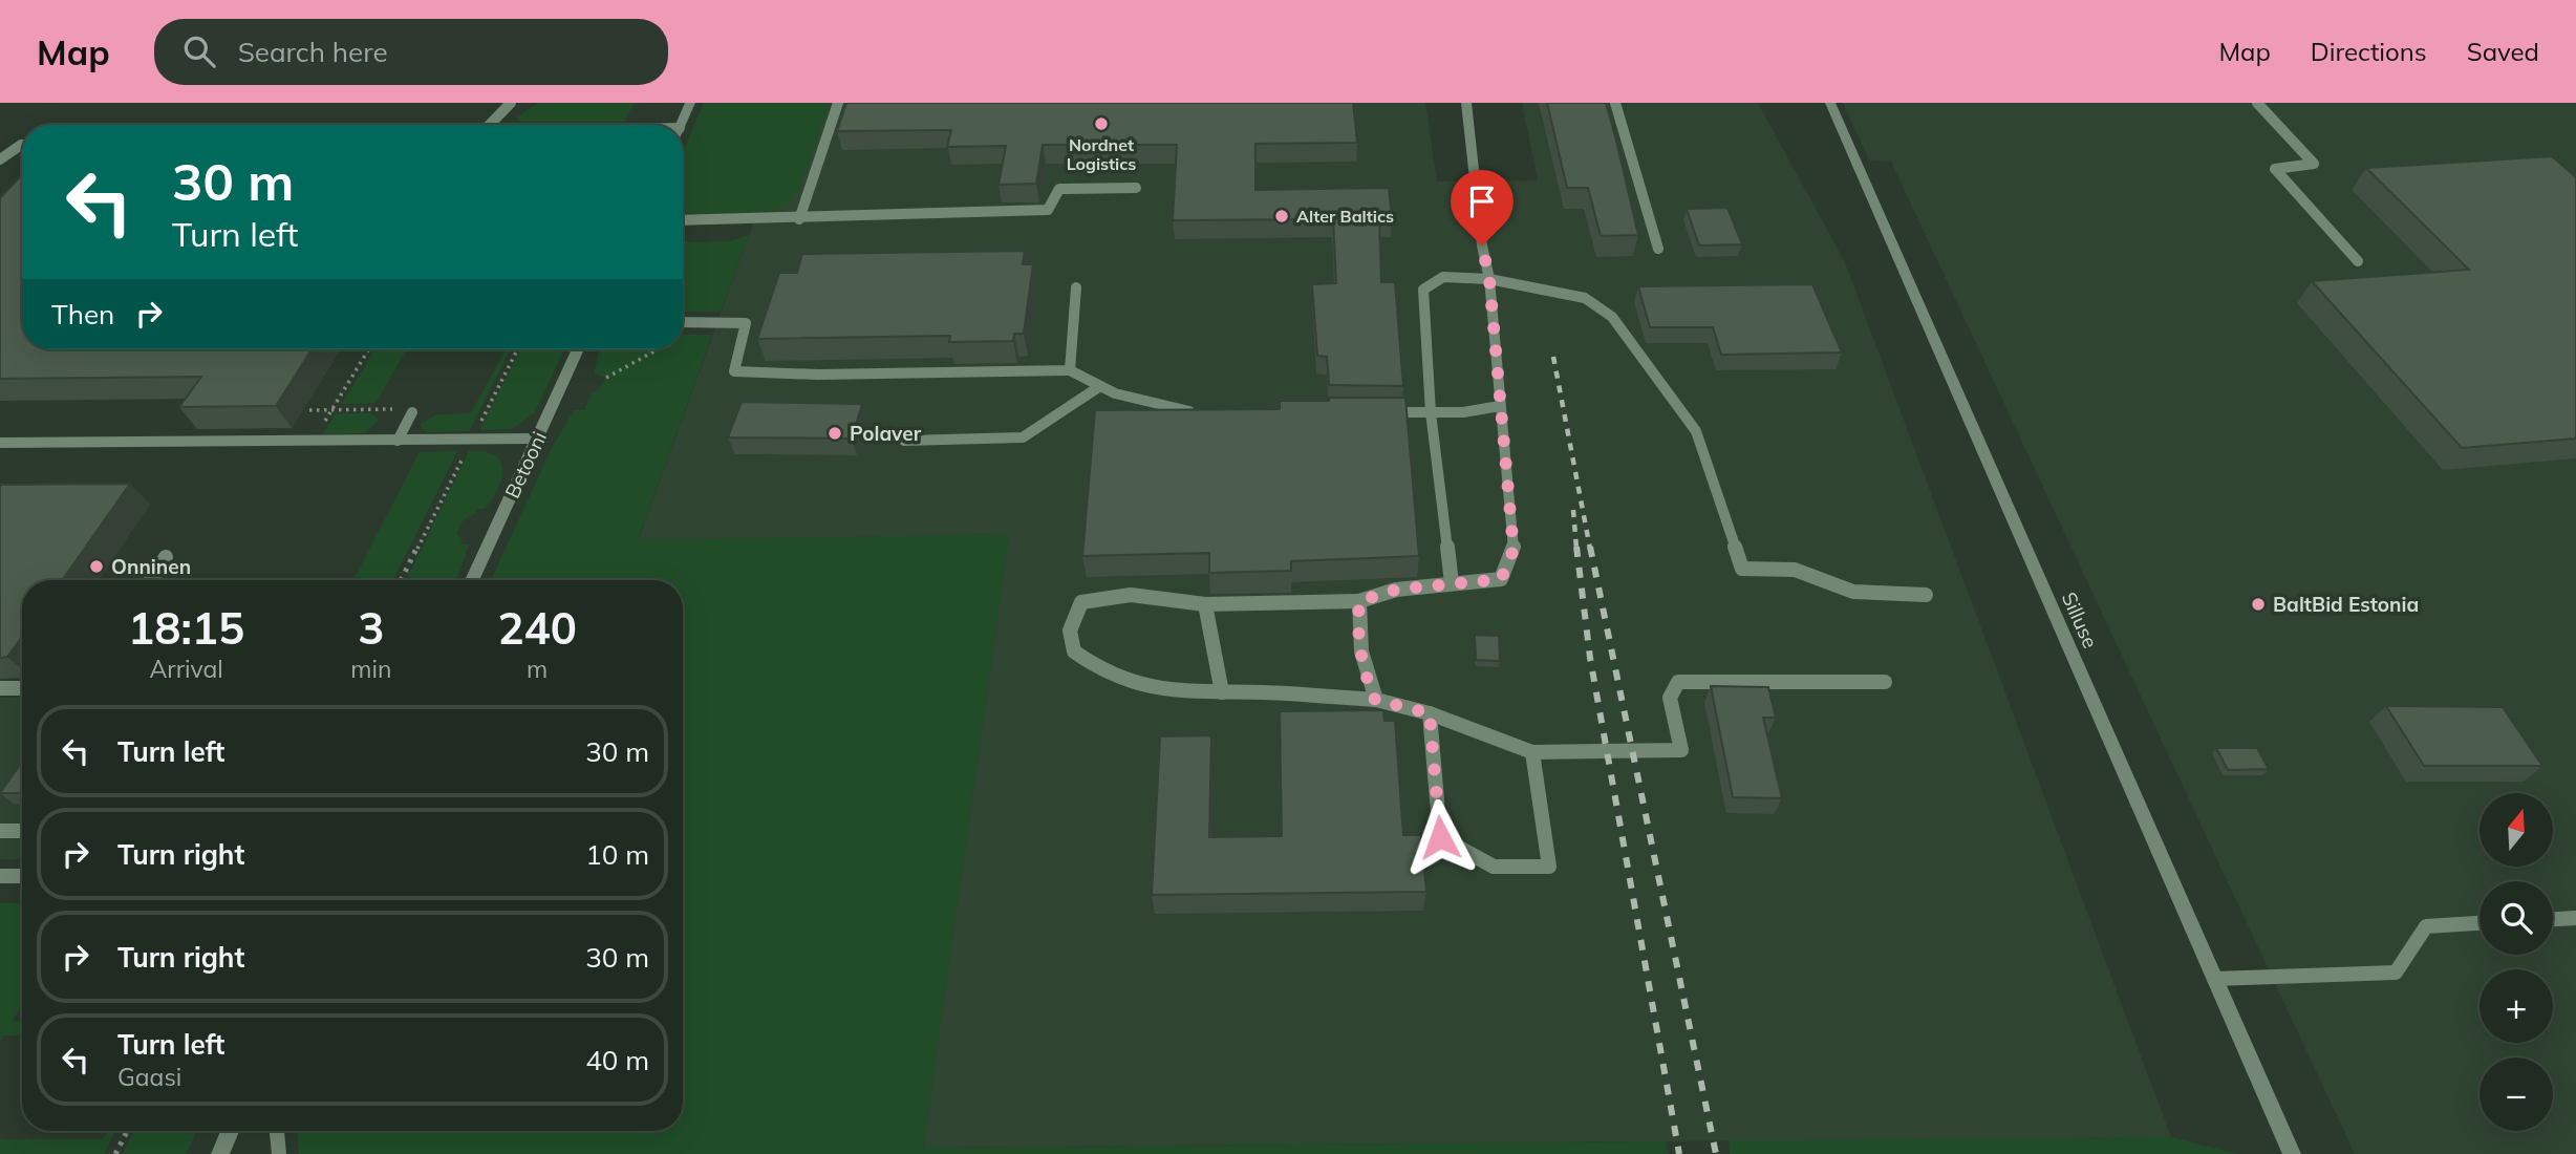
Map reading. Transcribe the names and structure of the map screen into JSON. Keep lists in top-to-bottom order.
{
  "streets": {
    "street": ["Betooni", "Silluse"]
  },
  "places": [
    "Nordnet Logistics",
    "Alter Baltics",
    "Polaver",
    "Onninen",
    "BaltBid Estonia"
  ],
  "north": "top",
  "page": {
    "header": "Map",
    "search": "Search here",
    "nav": ["Map", "Directions", "Saved"],
    "turn": ["30 m", "Turn left"],
    "then": "Then",
    "eta": [
      "18:15",
      "Arrival",
      "3",
      "min",
      "240",
      "m"
    ],
    "list": [
      {
        "name": "Turn left",
        "value": "30 m"
      },
      {
        "name": "Turn right",
        "value": "10 m"
      },
      {
        "name": "Turn right",
        "value": "30 m"
      },
      {
        "name": "Turn left",
        "note": "Gaasi",
        "value": "40 m"
      }
    ],
    "map_buttons": ["+", "−"]
  }
}
